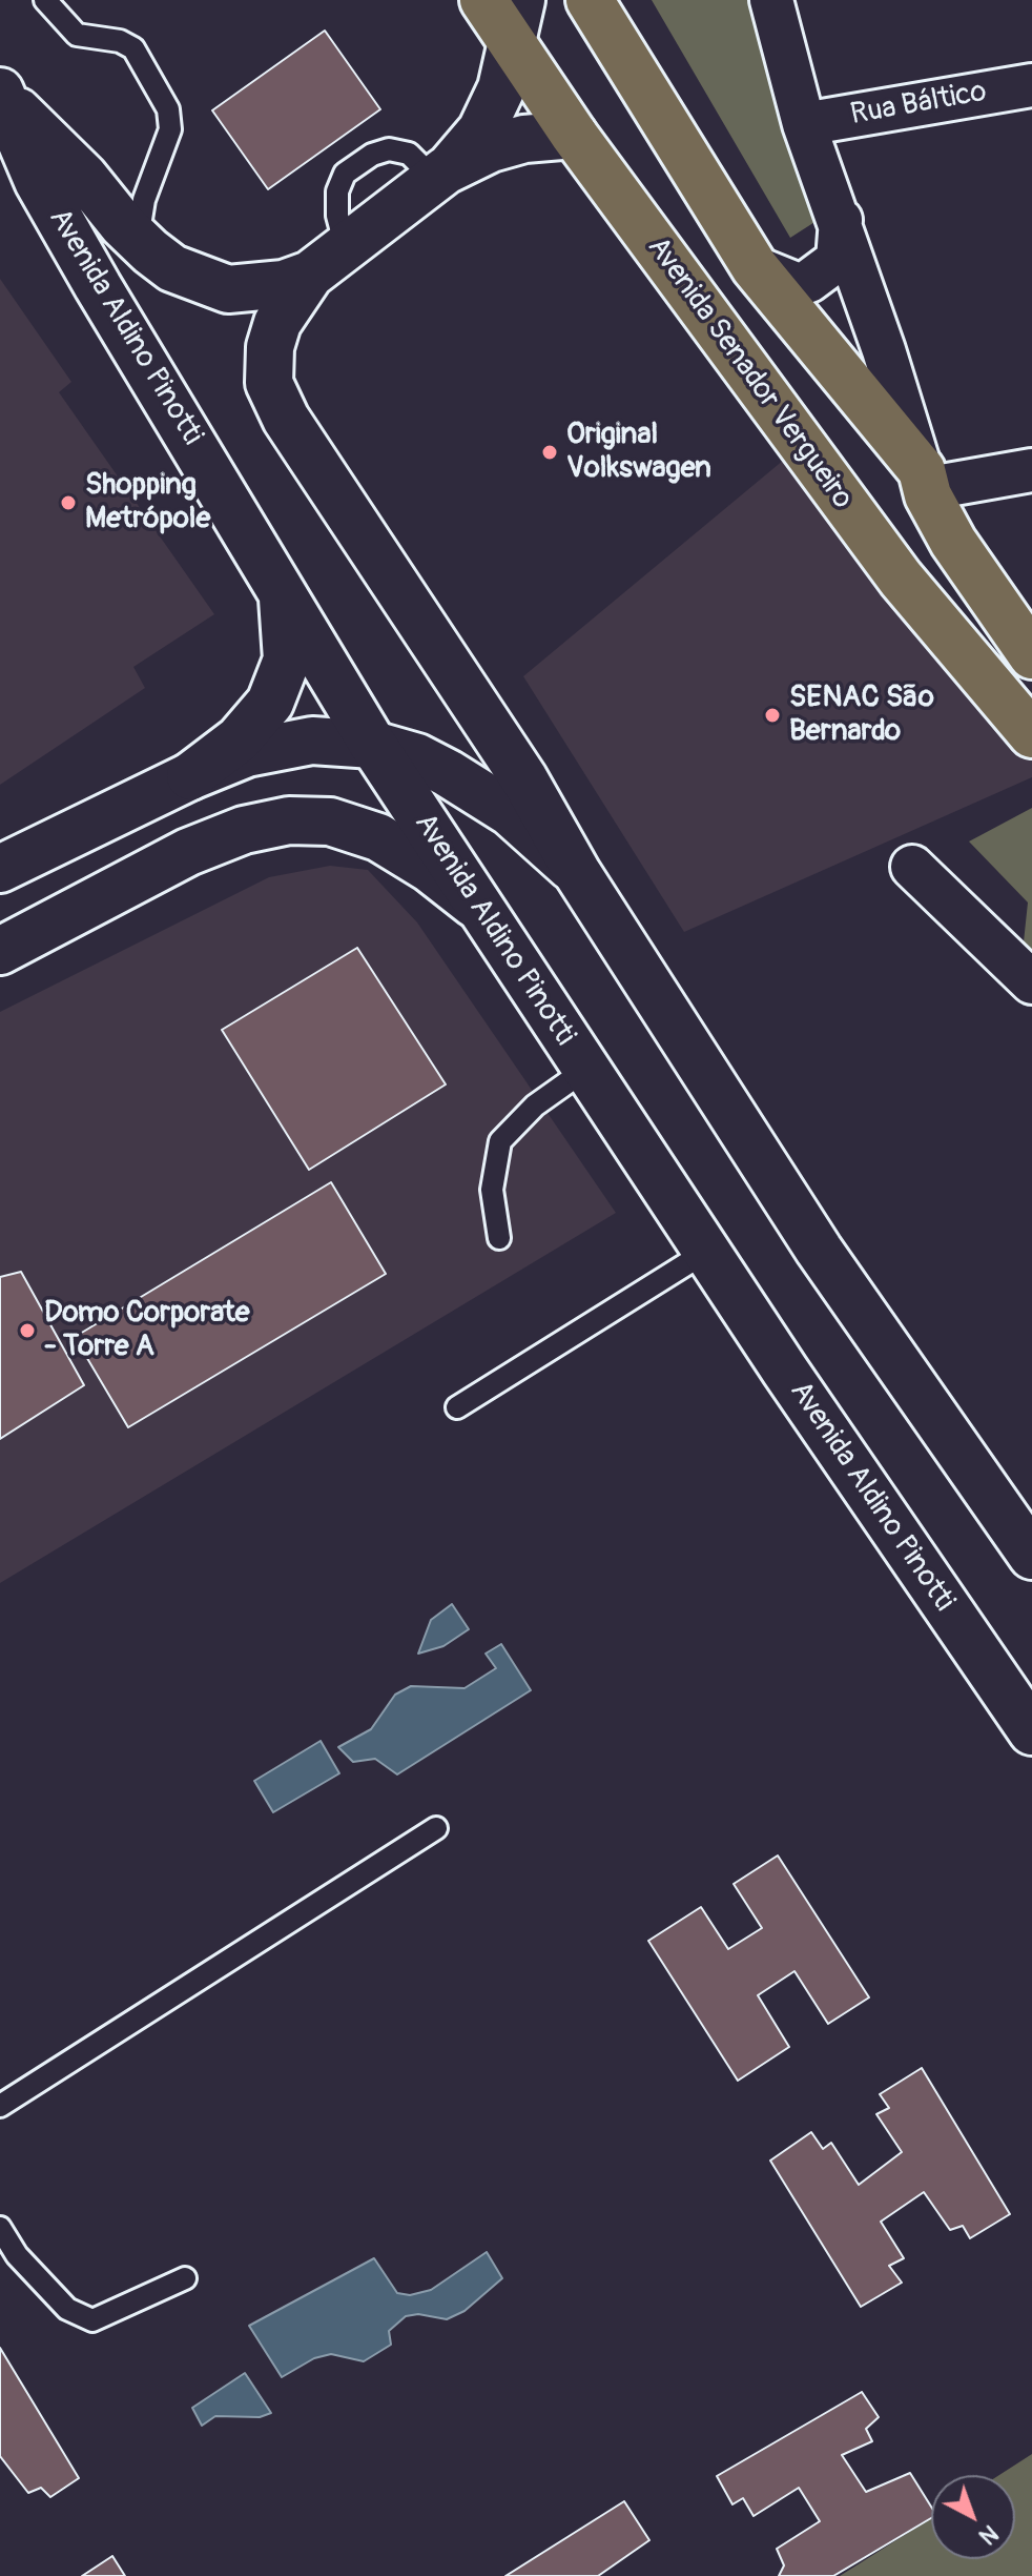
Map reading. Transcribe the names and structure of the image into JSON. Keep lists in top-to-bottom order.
{
  "streets": {
    "main road": ["Avenida Aldino Pinotti", "Avenida Senador Vergueiro"],
    "street": ["Rua Báltico"]
  },
  "places": [
    "Original Volkswagen",
    "Shopping Metrópole",
    "SENAC São Bernardo",
    "Domo Corporate - Torre A"
  ],
  "north": "bottom right"
}
